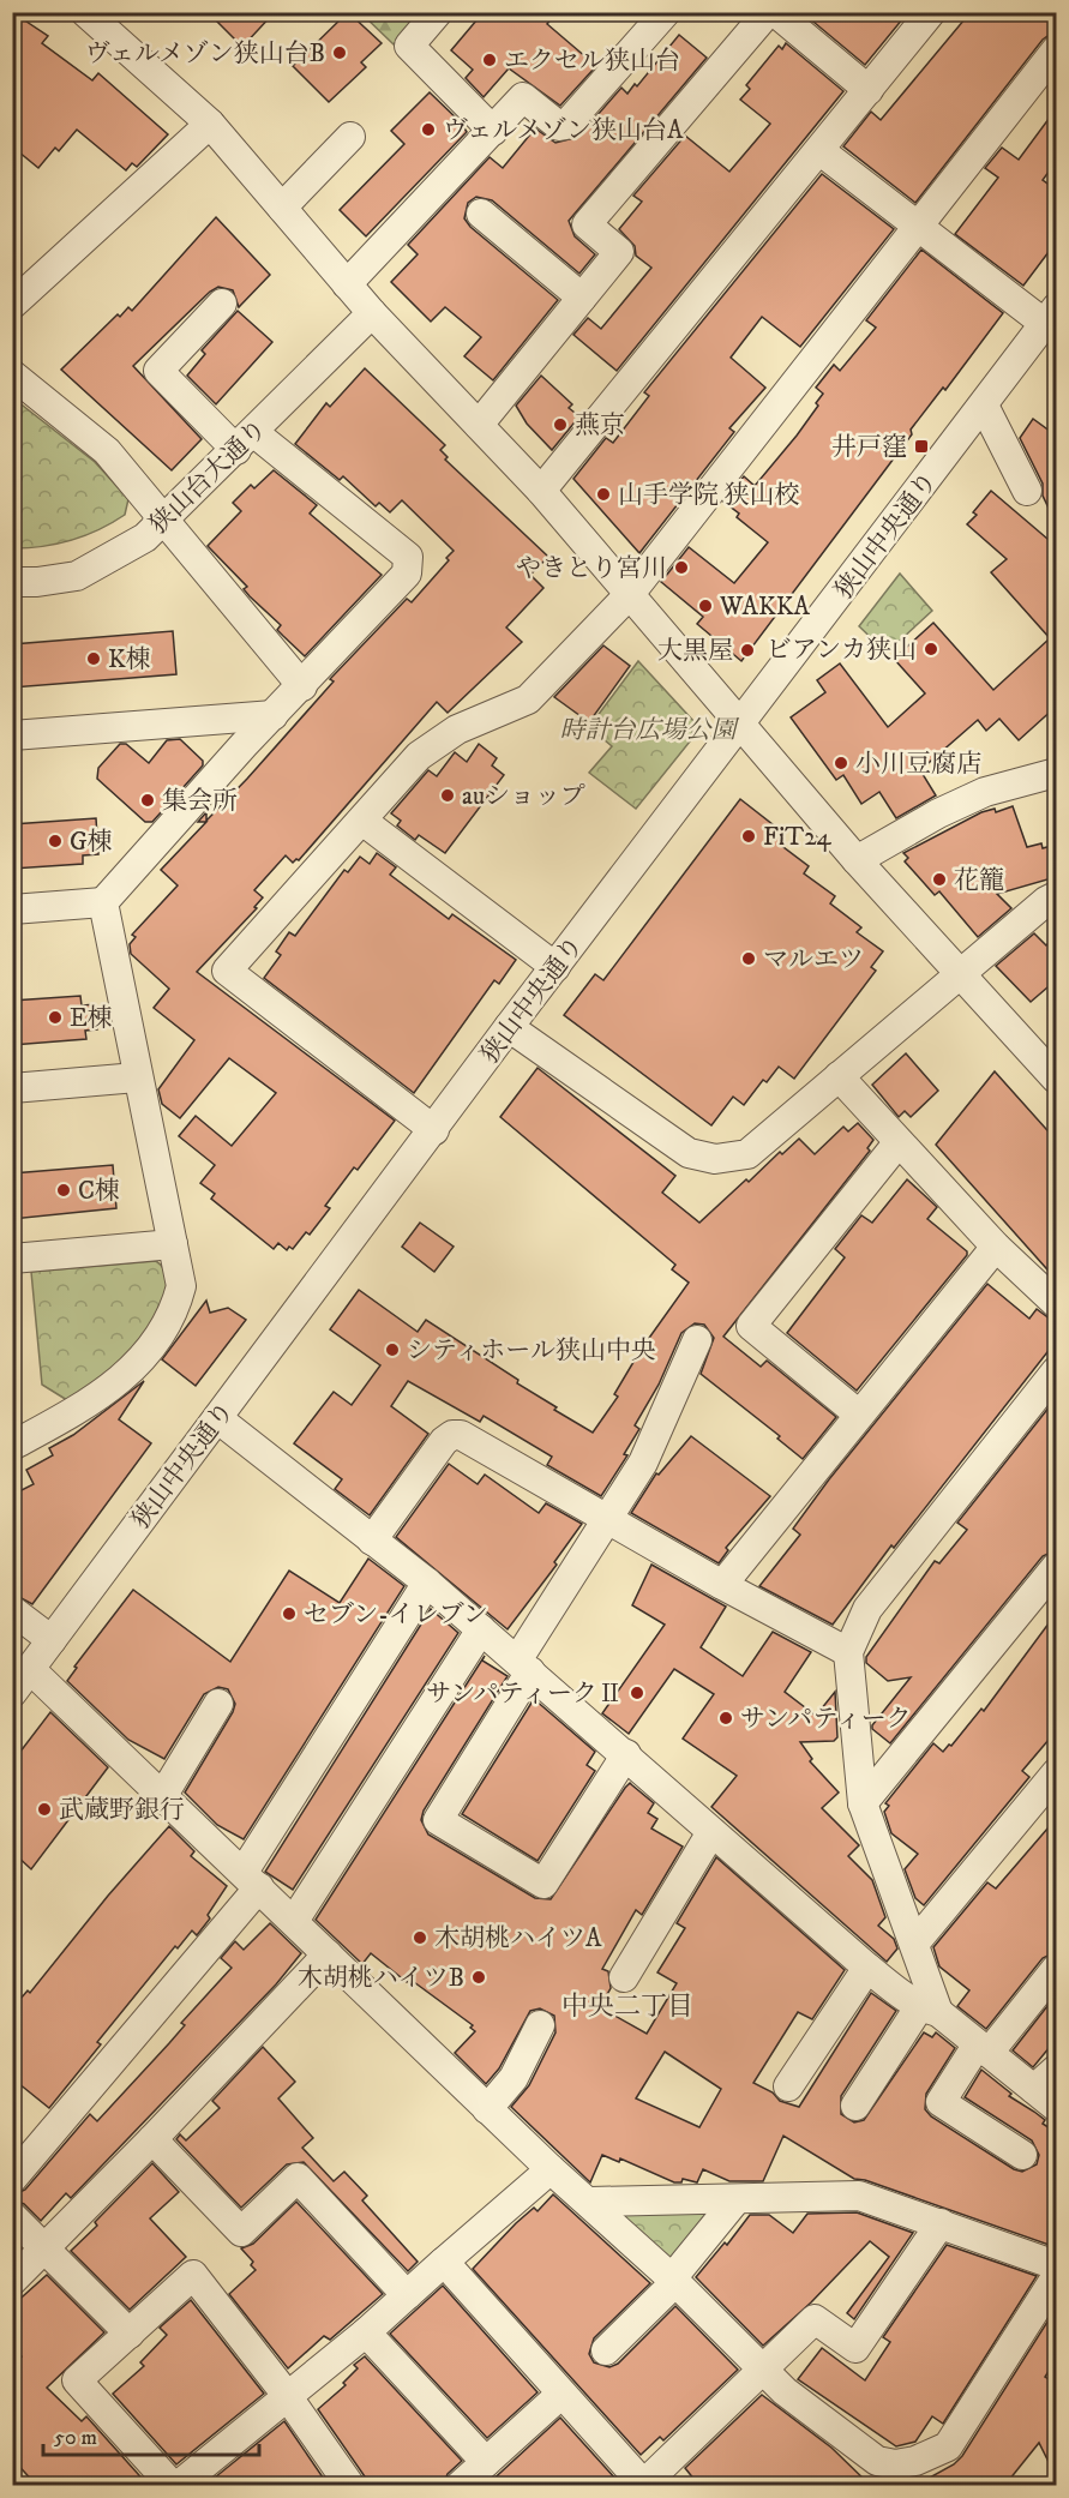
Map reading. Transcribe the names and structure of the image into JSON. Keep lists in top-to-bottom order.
{
  "streets": {
    "street": ["狭山台大通り", "狭山中央通り"]
  },
  "districts": ["中央二丁目"],
  "parks": ["時計台広場公園"],
  "places": {
    "other": [
      "ヴェルメゾン狭山台B",
      "エクセル狭山台",
      "ヴェルメゾン狭山台A",
      "燕京",
      "山手学院 狭山校",
      "やきとり宮川",
      "WAKKA",
      "ビアンカ狭山",
      "大黒屋",
      "K棟",
      "小川豆腐店",
      "auショップ",
      "集会所",
      "FiT24",
      "G棟",
      "花籠",
      "マルエツ",
      "E棟",
      "C棟",
      "シティホール狭山中央",
      "セブン-イレブン",
      "サンパティークⅡ",
      "サンパティーク",
      "武蔵野銀行",
      "木胡桃ハイツA",
      "木胡桃ハイツB"
    ],
    "transit": ["井戸窪"]
  },
  "scale_bar": "50 m"
}
